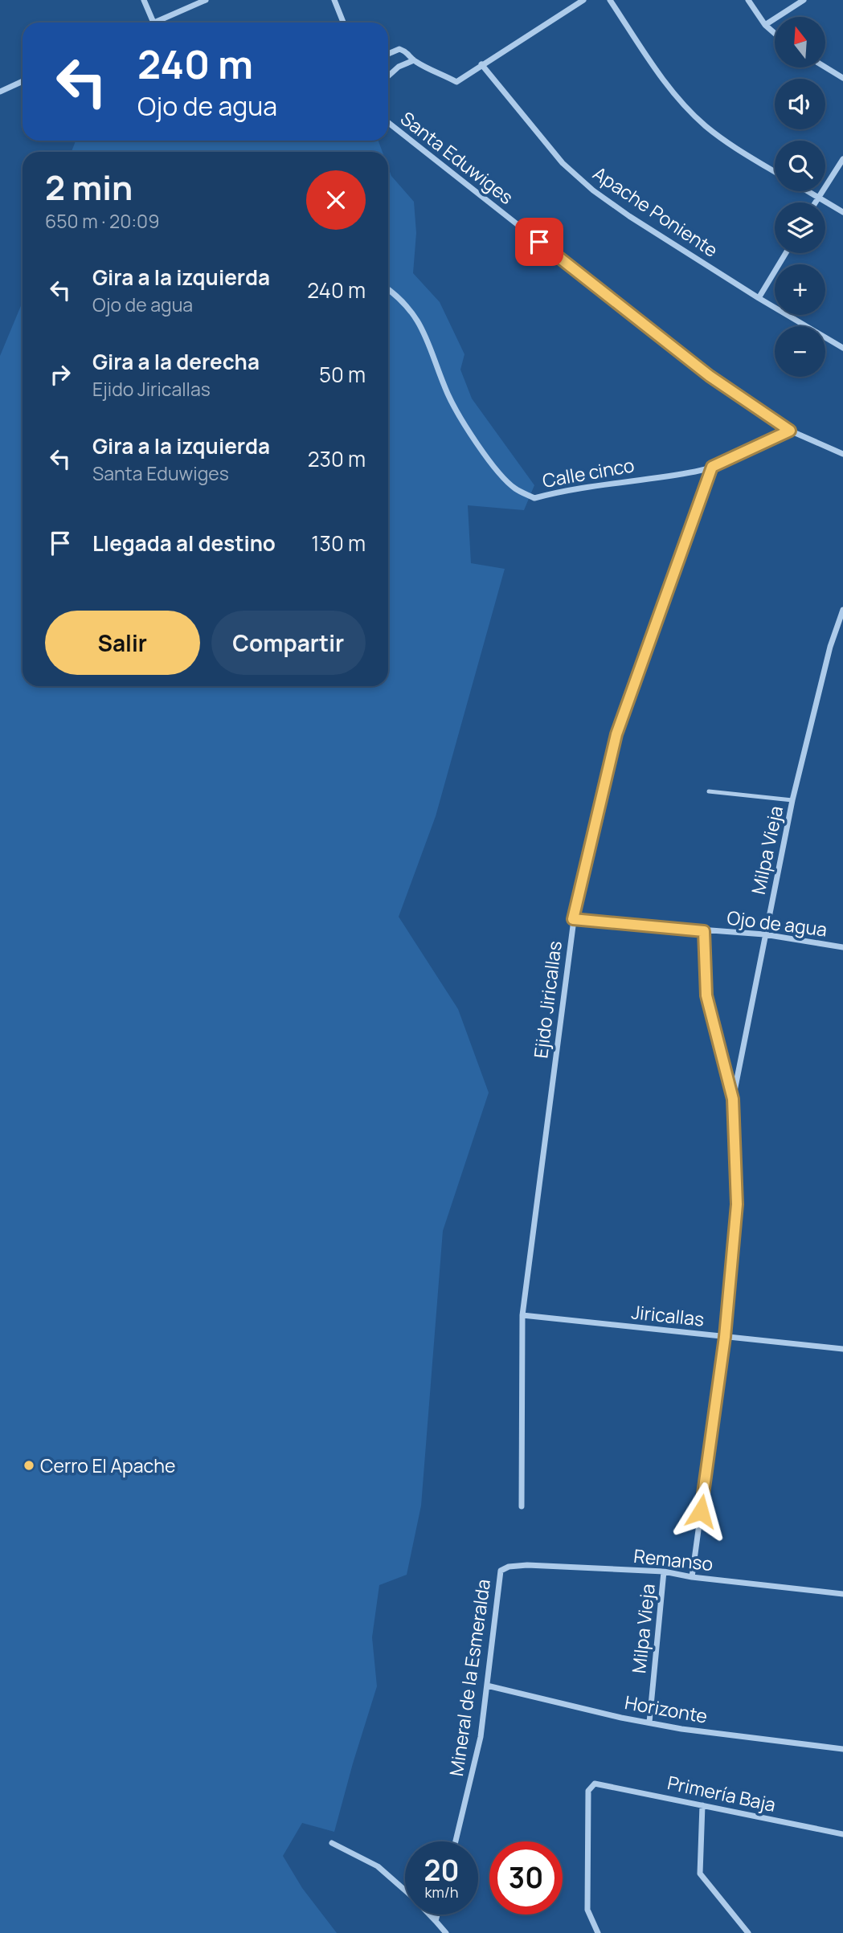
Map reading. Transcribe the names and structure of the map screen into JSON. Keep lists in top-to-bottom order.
{
  "streets": {
    "street": [
      "Santa Eduwiges",
      "Apache Poniente",
      "Calle cinco",
      "Milpa Vieja",
      "Ojo de agua",
      "Ejido Jiricallas",
      "Jiricallas",
      "Remanso",
      "Mineral de la Esmeralda",
      "Horizonte",
      "Primería Baja"
    ]
  },
  "crossings": [
    ["Calle cinco", "Ejido Jiricallas"],
    ["Milpa Vieja", "Ojo de agua"],
    ["Milpa Vieja", "Jiricallas"],
    ["Milpa Vieja", "Remanso"],
    ["Milpa Vieja", "Horizonte"],
    ["Ojo de agua", "Ejido Jiricallas"],
    ["Ejido Jiricallas", "Jiricallas"],
    ["Remanso", "Mineral de la Esmeralda"],
    ["Mineral de la Esmeralda", "Horizonte"]
  ],
  "places": ["Cerro El Apache"],
  "north": "top",
  "page": {
    "map_buttons": ["+", "−"],
    "turn": ["240 m", "Ojo de agua"],
    "heading": ["2 min", "650 m · 20:09"],
    "list": [
      {
        "name": "Gira a la izquierda",
        "note": "Ojo de agua",
        "value": "240 m"
      },
      {
        "name": "Gira a la derecha",
        "note": "Ejido Jiricallas",
        "value": "50 m"
      },
      {
        "name": "Gira a la izquierda",
        "note": "Santa Eduwiges",
        "value": "230 m"
      },
      {
        "name": "Llegada al destino",
        "value": "130 m"
      }
    ],
    "buttons": ["Salir", "Compartir"],
    "speed": "20 km/h",
    "limit": "30"
  }
}
